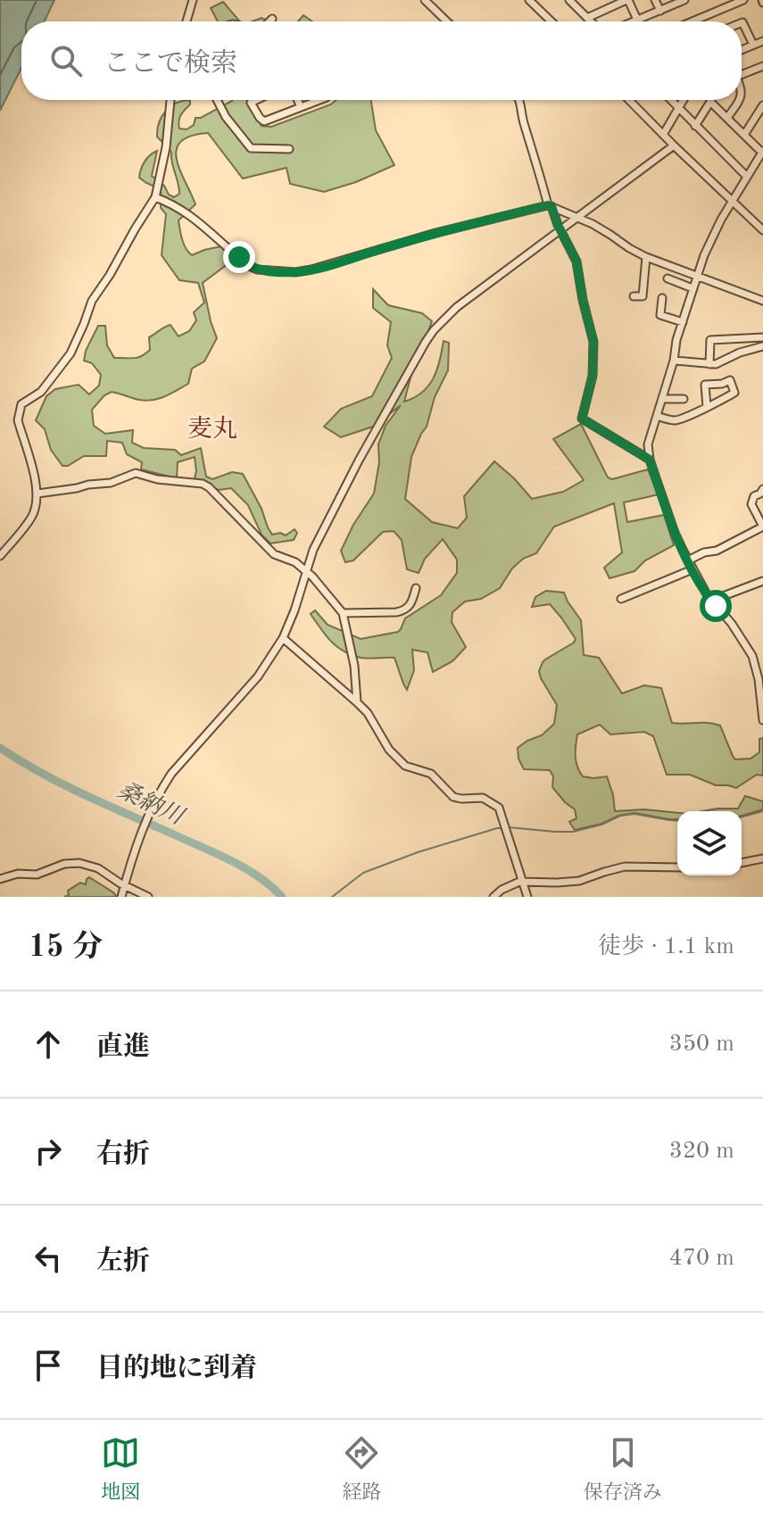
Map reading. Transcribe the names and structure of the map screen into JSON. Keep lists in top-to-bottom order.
{
  "districts": ["麦丸"],
  "water": ["桑納川"],
  "page": {
    "search": "ここで検索",
    "heading": ["15 分", "徒歩 · 1.1 km"],
    "list": [
      ["直進", "350 m"],
      ["右折", "320 m"],
      ["左折", "470 m"],
      "目的地に到着"
    ],
    "nav": ["地図", "経路", "保存済み"]
  }
}
